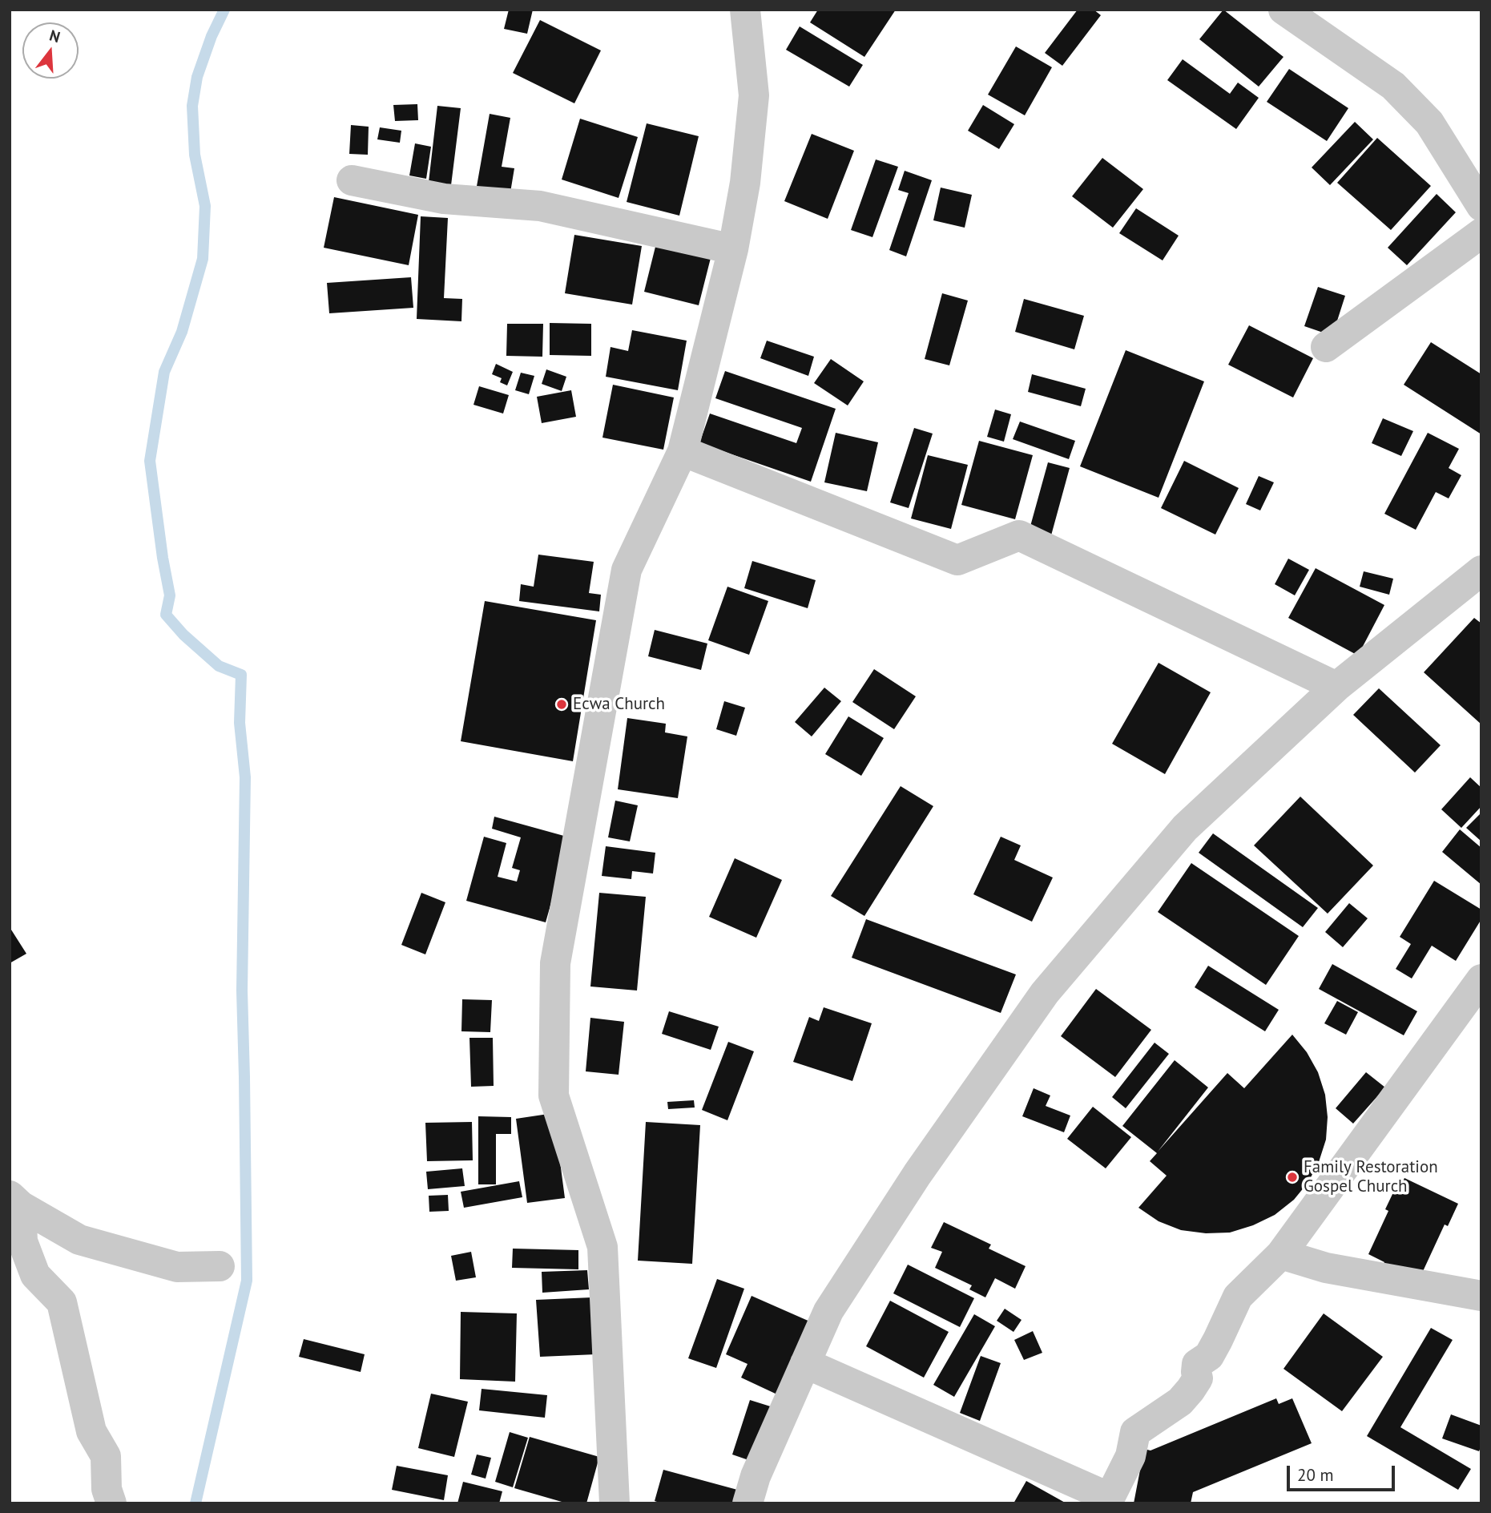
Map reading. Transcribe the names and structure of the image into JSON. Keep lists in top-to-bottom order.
{
  "places": ["Ecwa Church", "Family Restoration Gospel Church"],
  "scale_bar": "20 m",
  "north": "top"
}
